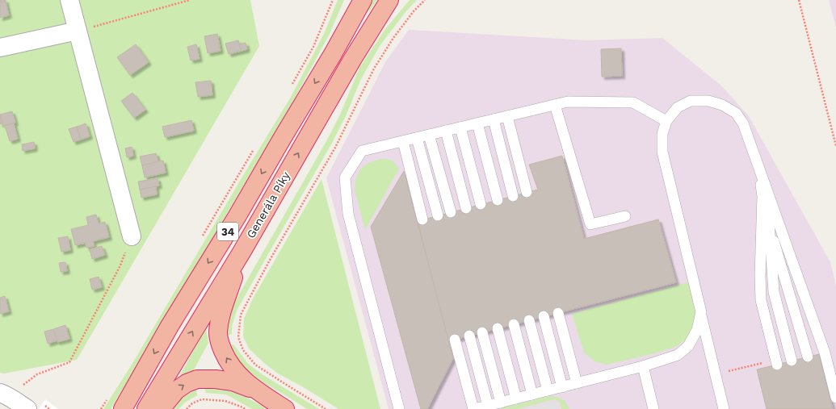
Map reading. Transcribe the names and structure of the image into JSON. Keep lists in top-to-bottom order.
{
  "streets": {
    "highway": ["Generála Píky", "34"]
  },
  "crossings": [
    ["Generála Píky", "34"]
  ]
}
